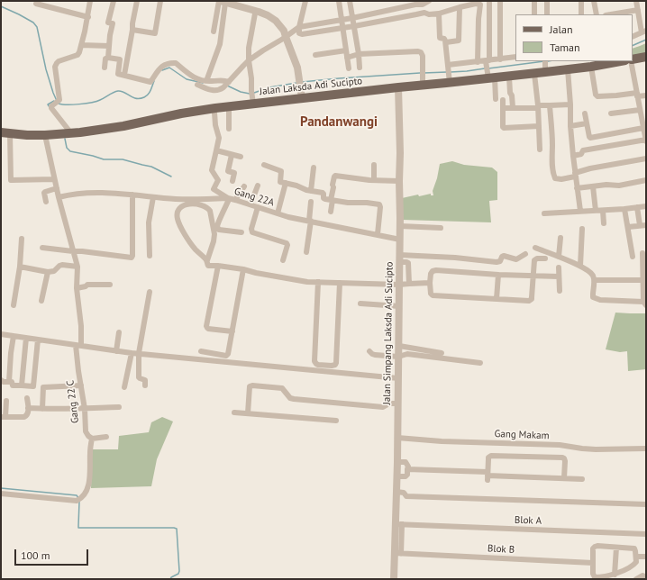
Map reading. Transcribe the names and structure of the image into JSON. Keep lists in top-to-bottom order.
{
  "streets": {
    "main road": ["Jalan Laksda Adi Sucipto"],
    "street": [
      "Gang 22A",
      "Jalan Simpang Laksda Adi Sucipto",
      "Gang 22 C",
      "Gang Makam",
      "Blok A",
      "Blok B"
    ]
  },
  "crossings": [
    ["Jalan Laksda Adi Sucipto", "Jalan Simpang Laksda Adi Sucipto"],
    ["Jalan Laksda Adi Sucipto", "Gang 22 C"],
    ["Gang 22A", "Jalan Simpang Laksda Adi Sucipto"],
    ["Gang 22A", "Gang 22 C"],
    ["Jalan Simpang Laksda Adi Sucipto", "Gang Makam"],
    ["Jalan Simpang Laksda Adi Sucipto", "Blok A"],
    ["Jalan Simpang Laksda Adi Sucipto", "Blok B"]
  ],
  "districts": ["Pandanwangi"],
  "legend": ["Jalan", "Taman"],
  "scale_bar": "100 m"
}
